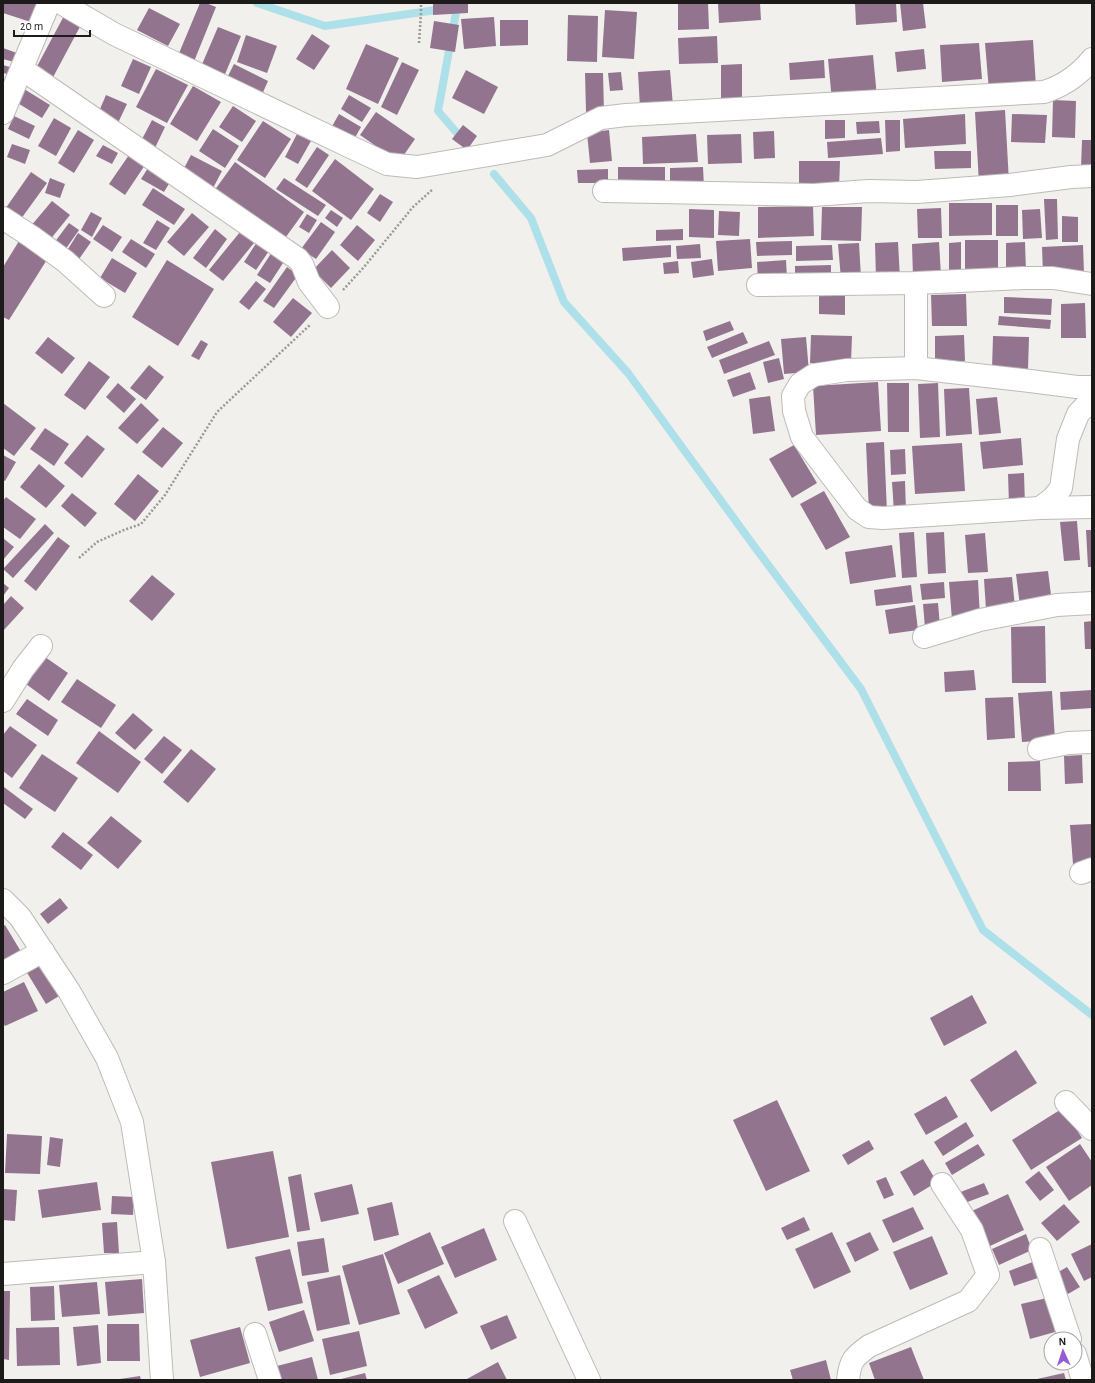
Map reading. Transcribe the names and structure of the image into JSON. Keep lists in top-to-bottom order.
{
  "scale_bar": "20 m",
  "north": "top"
}
